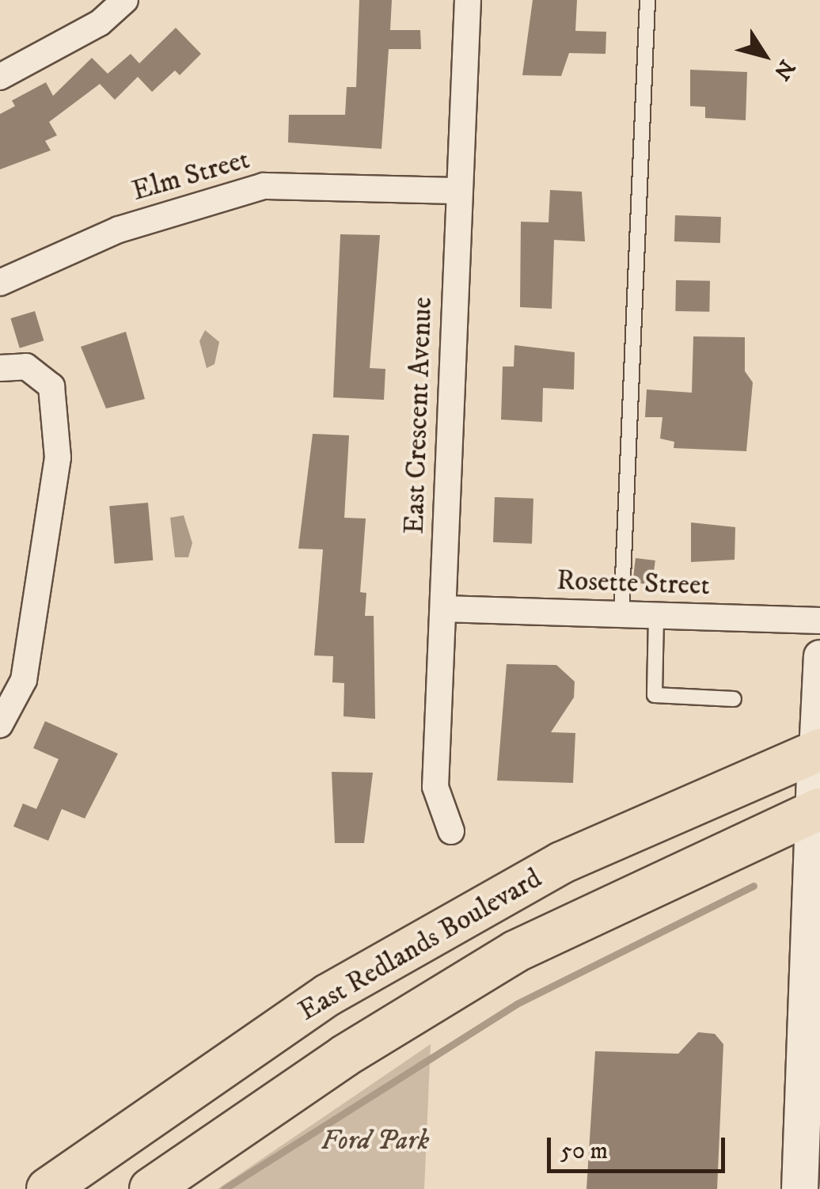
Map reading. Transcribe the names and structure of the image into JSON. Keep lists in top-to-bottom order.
{
  "streets": {
    "main road": ["East Redlands Boulevard"],
    "street": ["Elm Street", "East Crescent Avenue", "Rosette Street"]
  },
  "crossings": [
    ["Elm Street", "East Crescent Avenue"],
    ["East Crescent Avenue", "Rosette Street"]
  ],
  "parks": ["Ford Park"],
  "scale_bar": "50 m",
  "north": "bottom right"
}
